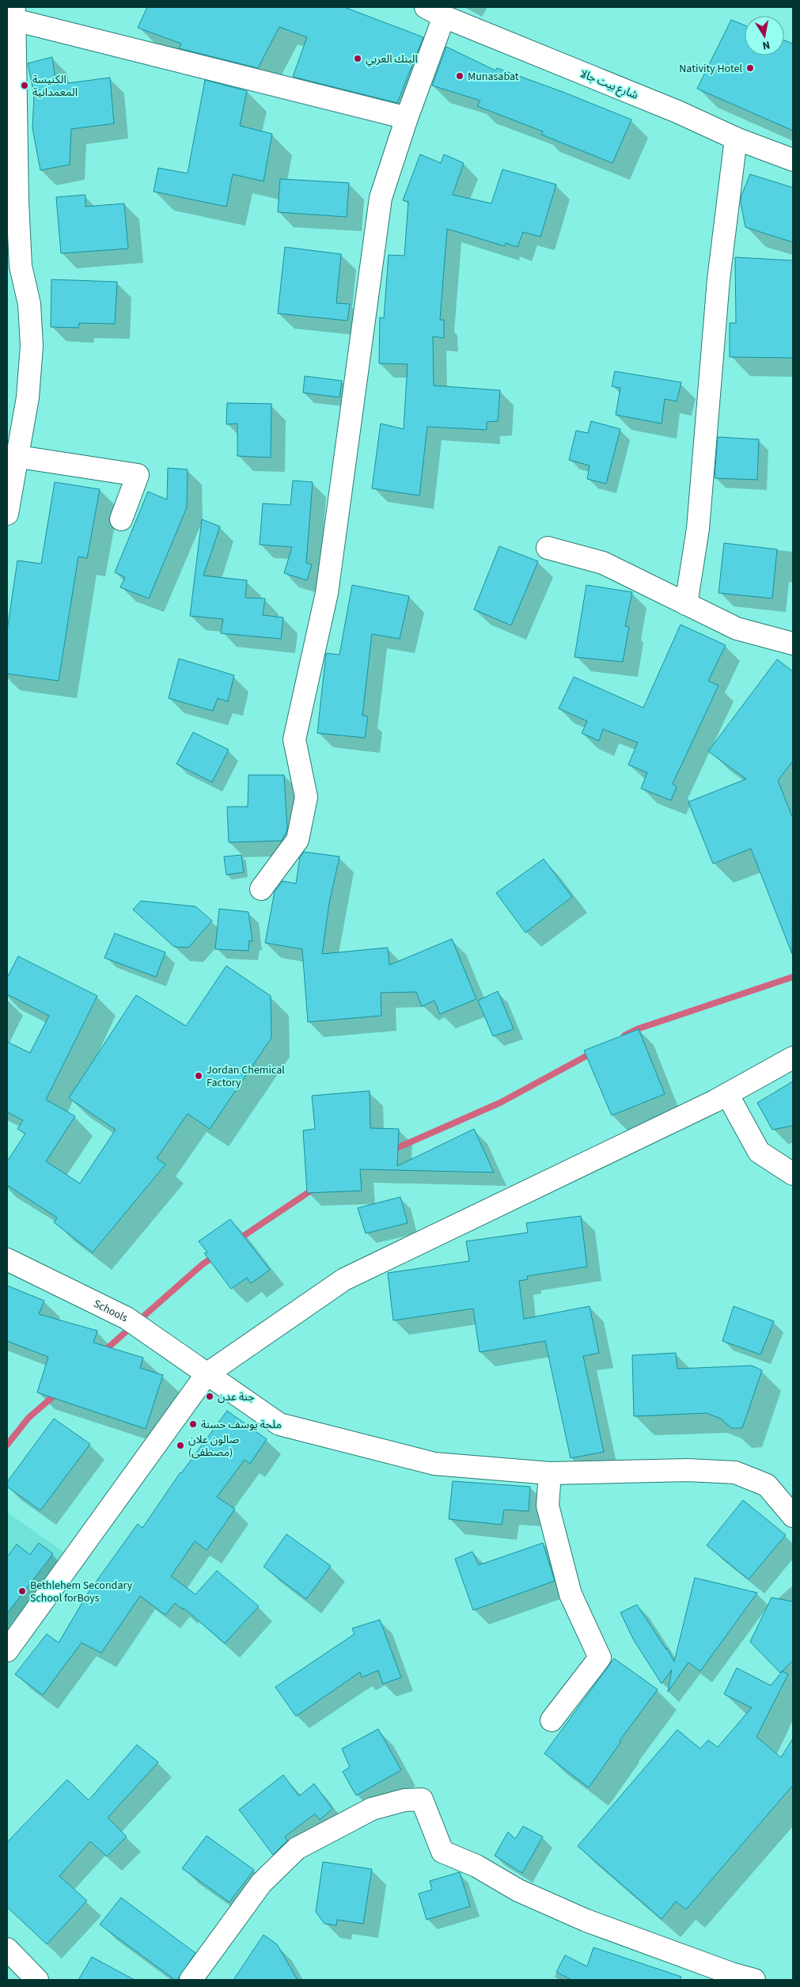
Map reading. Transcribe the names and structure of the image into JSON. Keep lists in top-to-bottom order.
{
  "streets": {
    "street": ["شارع بيت جالا", "Schools"]
  },
  "places": [
    "البنك العربي",
    "Nativity Hotel",
    "Munasabat",
    "الكنيسة المعمدانية",
    "Jordan Chemical Factory",
    "جنة عدن",
    "ملحة يوسف حسنة",
    "صالون علان (مصطفى)",
    "Bethlehem Secondary School forBoys"
  ],
  "north": "bottom"
}
